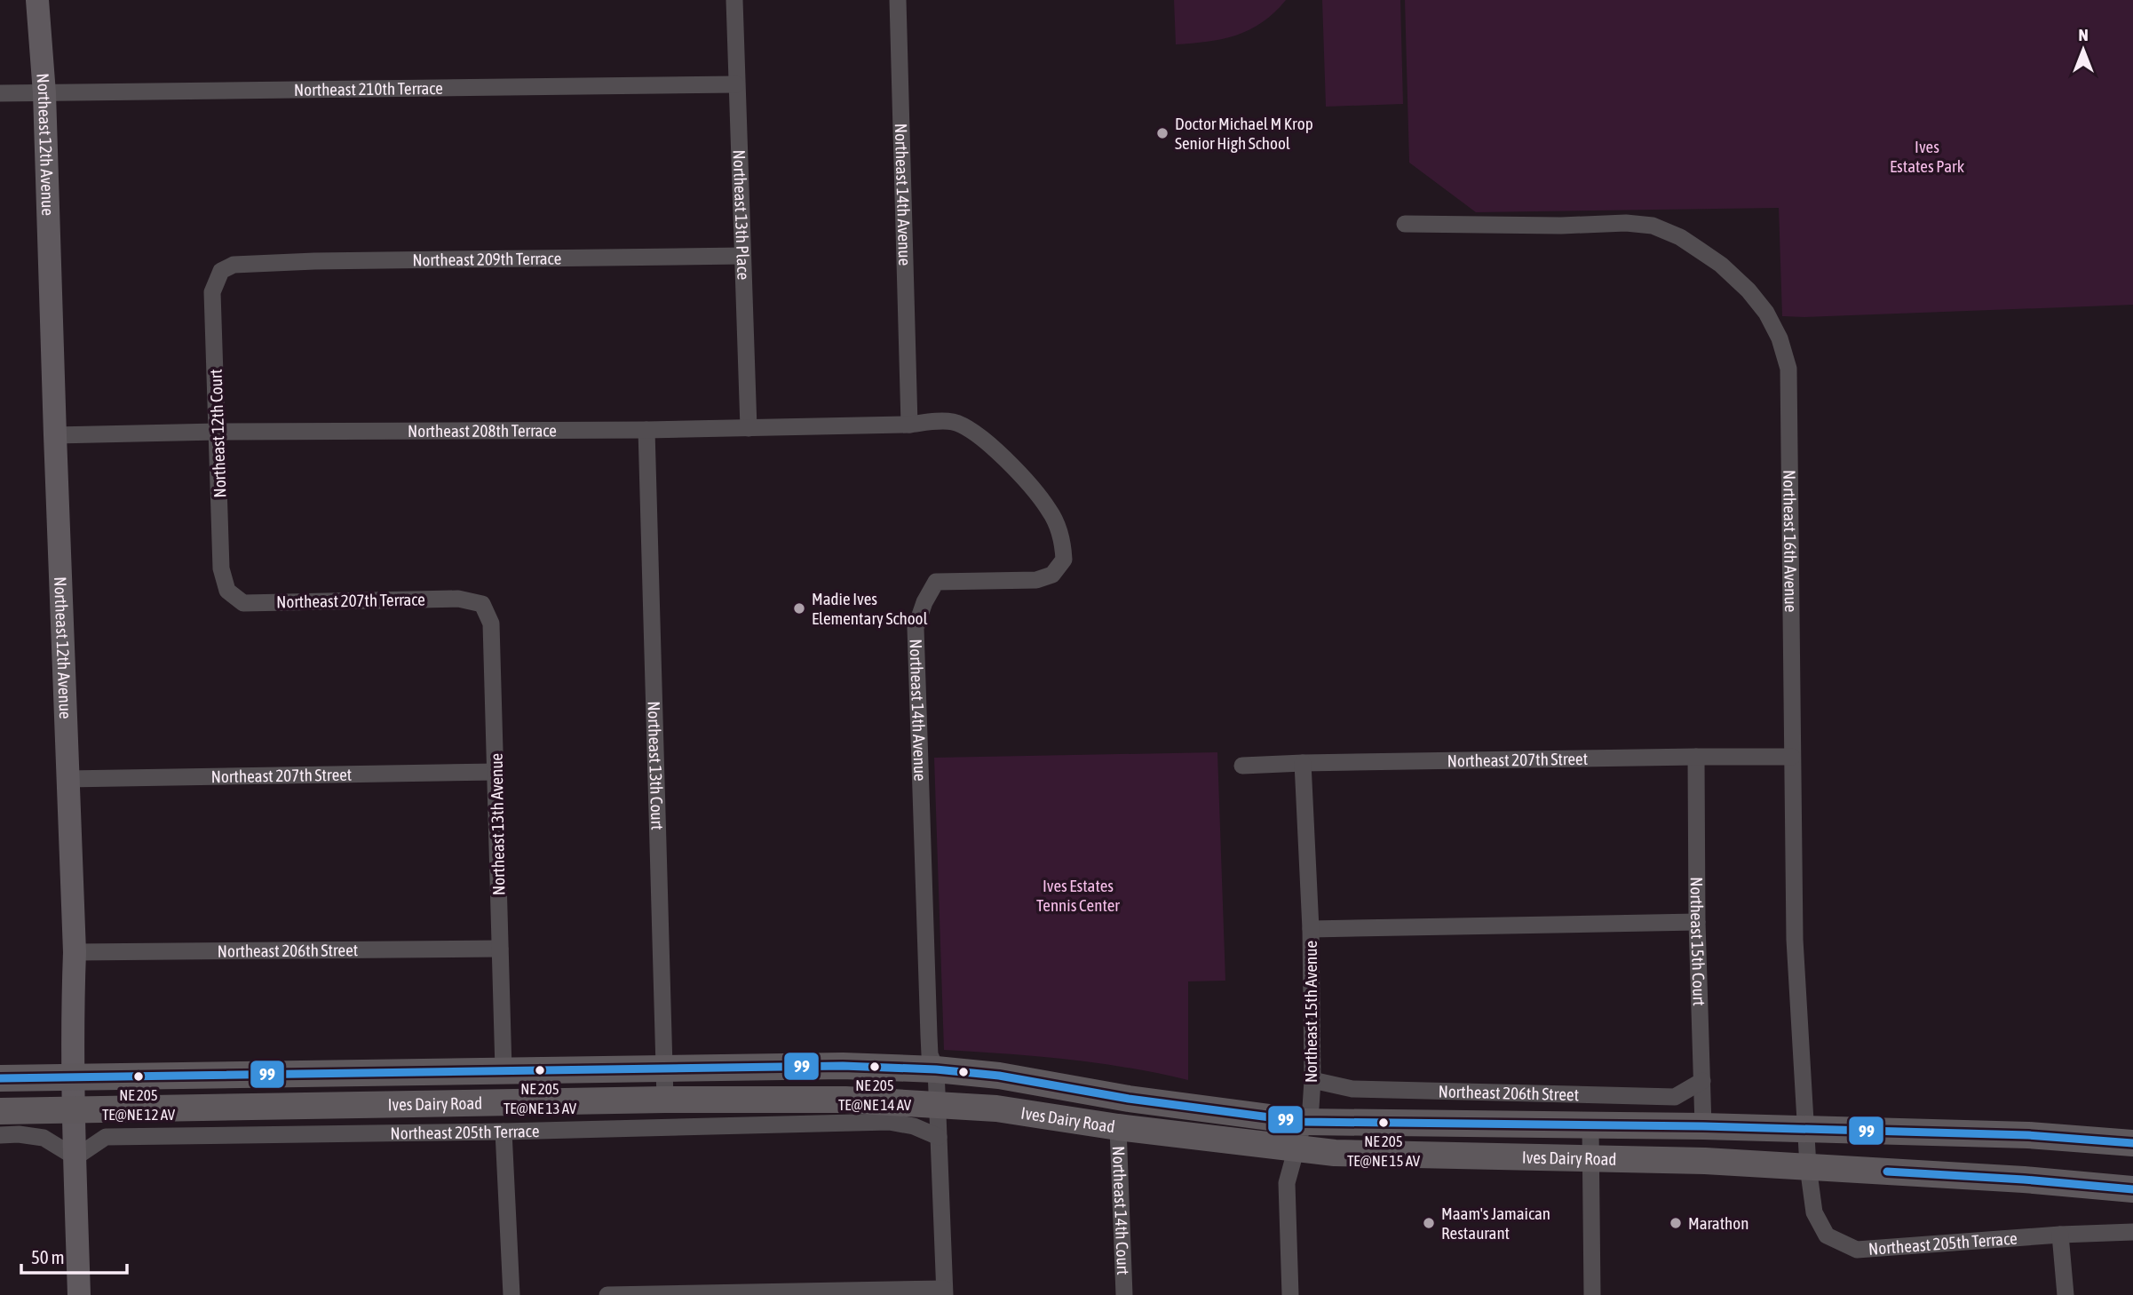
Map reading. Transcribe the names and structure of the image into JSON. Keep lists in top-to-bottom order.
{
  "streets": {
    "main road": ["Ives Dairy Road"],
    "street": [
      "Northeast 210th Terrace",
      "Northeast 12th Avenue",
      "Northeast 14th Avenue",
      "Northeast 13th Place",
      "Northeast 209th Terrace",
      "Northeast 208th Terrace",
      "Northeast 12th Court",
      "Northeast 16th Avenue",
      "Northeast 207th Terrace",
      "Northeast 207th Street",
      "Northeast 13th Court",
      "Northeast 13th Avenue",
      "Northeast 15th Court",
      "Northeast 206th Street",
      "Northeast 15th Avenue",
      "Northeast 205th Terrace",
      "Northeast 14th Court"
    ]
  },
  "crossings": [
    ["Northeast 210th Terrace", "Northeast 12th Avenue"],
    ["Northeast 210th Terrace", "Northeast 13th Place"],
    ["Northeast 12th Avenue", "Northeast 208th Terrace"],
    ["Northeast 12th Avenue", "Northeast 207th Street"],
    ["Northeast 12th Avenue", "Northeast 206th Street"],
    ["Northeast 12th Avenue", "Ives Dairy Road"],
    ["Northeast 12th Avenue", "Northeast 205th Terrace"],
    ["Northeast 14th Avenue", "Northeast 208th Terrace"],
    ["Northeast 14th Avenue", "Ives Dairy Road"],
    ["Northeast 14th Avenue", "Northeast 205th Terrace"],
    ["Northeast 13th Place", "Northeast 209th Terrace"],
    ["Northeast 13th Place", "Northeast 208th Terrace"],
    ["Northeast 209th Terrace", "Northeast 12th Court"],
    ["Northeast 208th Terrace", "Northeast 12th Court"],
    ["Northeast 208th Terrace", "Northeast 13th Court"],
    ["Northeast 12th Court", "Northeast 207th Terrace"],
    ["Northeast 16th Avenue", "Northeast 207th Street"],
    ["Northeast 16th Avenue", "Ives Dairy Road"],
    ["Northeast 16th Avenue", "Northeast 205th Terrace"],
    ["Northeast 207th Terrace", "Northeast 13th Avenue"],
    ["Northeast 207th Street", "Northeast 13th Avenue"],
    ["Northeast 207th Street", "Northeast 15th Court"],
    ["Northeast 207th Street", "Northeast 15th Avenue"],
    ["Northeast 13th Court", "Ives Dairy Road"],
    ["Northeast 13th Avenue", "Northeast 206th Street"],
    ["Northeast 13th Avenue", "Ives Dairy Road"],
    ["Northeast 15th Court", "Northeast 206th Street"],
    ["Northeast 15th Court", "Ives Dairy Road"],
    ["Northeast 206th Street", "Northeast 15th Avenue"],
    ["Northeast 15th Avenue", "Ives Dairy Road"],
    ["Ives Dairy Road", "Northeast 205th Terrace"],
    ["Ives Dairy Road", "Northeast 14th Court"]
  ],
  "parks": ["Ives Estates Park", "Ives Estates Tennis Center"],
  "places": [
    "Doctor Michael M Krop Senior High School",
    "Madie Ives Elementary School",
    "NE 205 TE@NE 14 AV",
    "NE 205 TE@NE 13 AV",
    "NE 205 TE@NE 12 AV",
    "NE 205 TE@NE 15 AV",
    "Maam's Jamaican Restaurant",
    "Marathon"
  ],
  "lines": ["transit line 99"],
  "scale_bar": "50 m",
  "north": "top"
}
